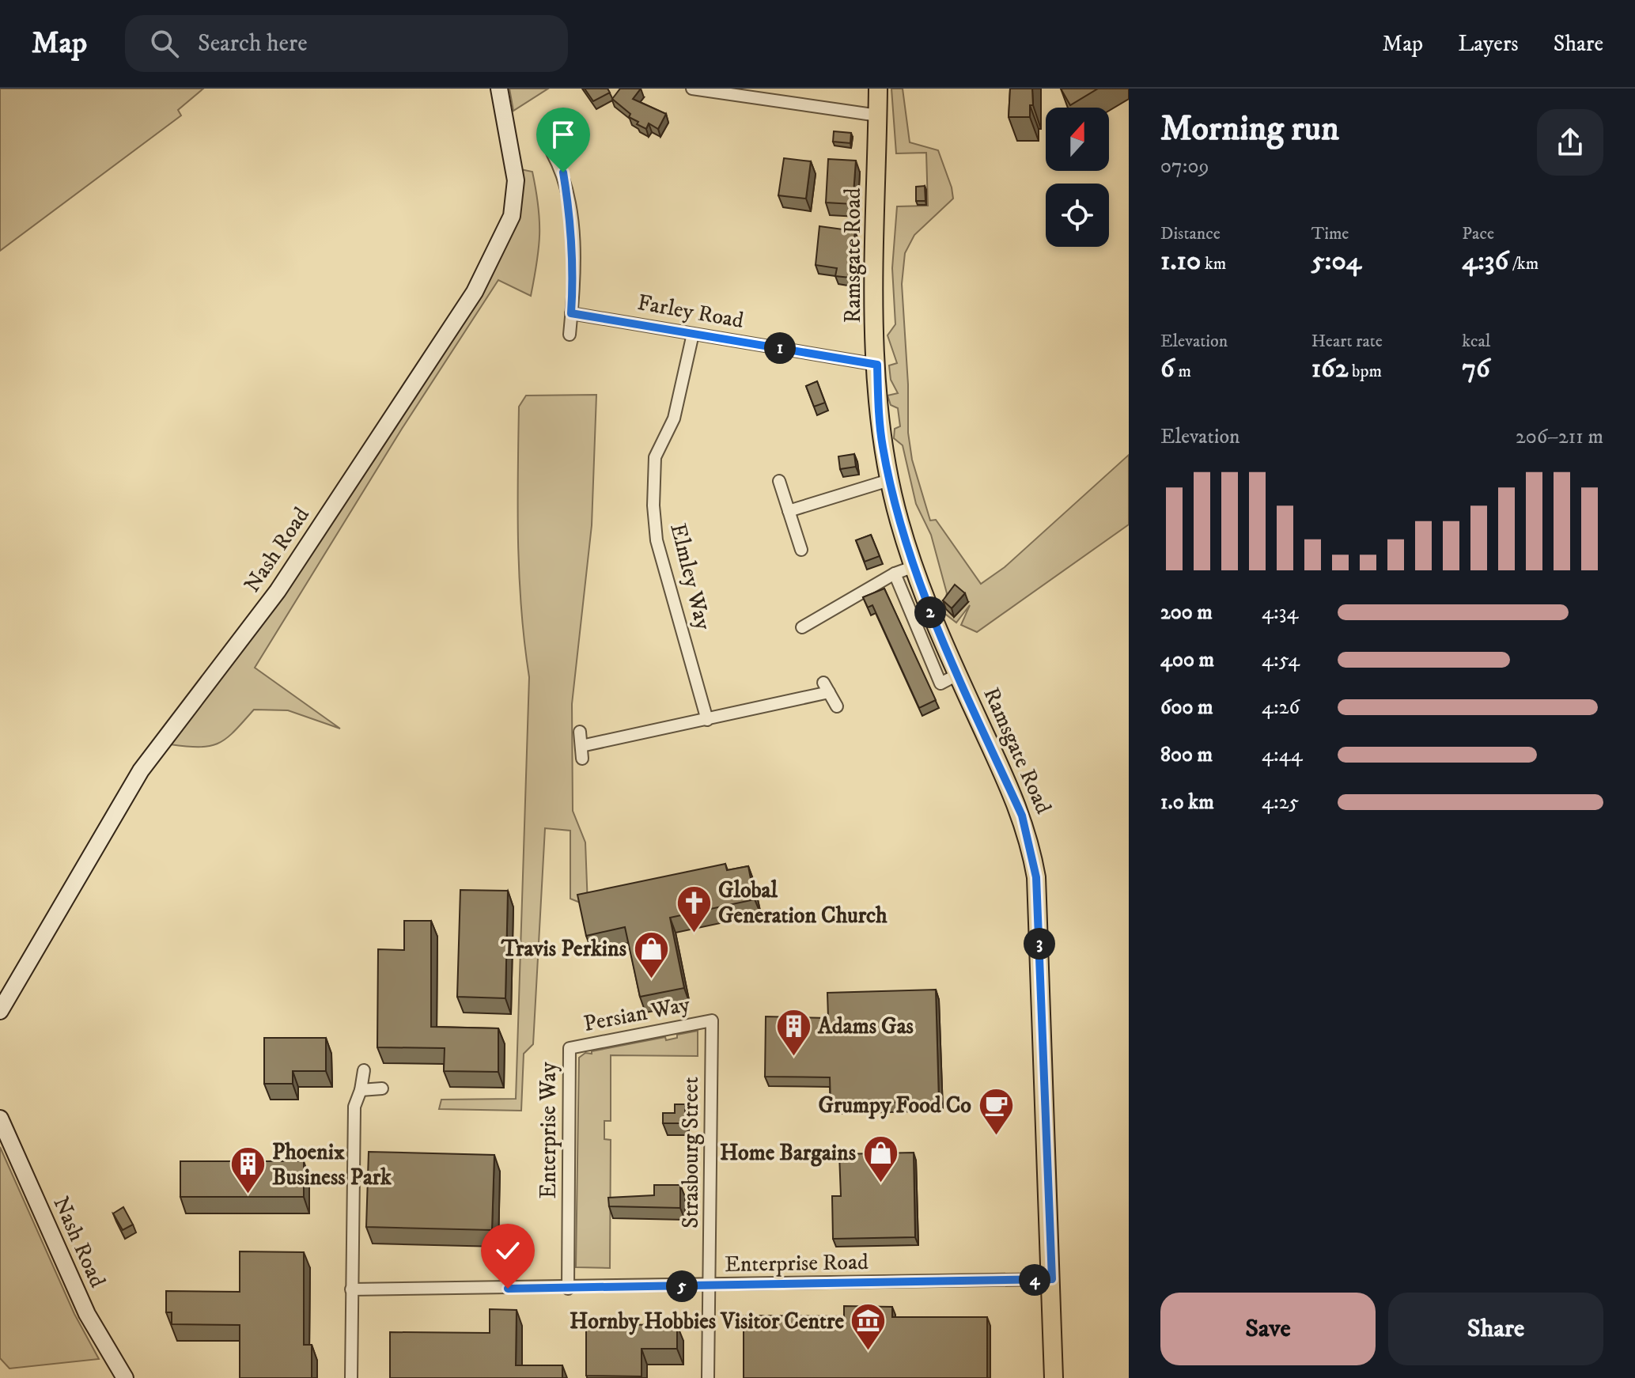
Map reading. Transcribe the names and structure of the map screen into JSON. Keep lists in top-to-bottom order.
{
  "streets": {
    "main road": ["Ramsgate Road"],
    "street": [
      "Farley Road",
      "Nash Road",
      "Elmley Way",
      "Persian Way",
      "Enterprise Way",
      "Strasbourg Street",
      "Enterprise Road"
    ]
  },
  "crossings": [
    ["Ramsgate Road", "Farley Road"],
    ["Ramsgate Road", "Enterprise Road"],
    ["Farley Road", "Elmley Way"],
    ["Persian Way", "Enterprise Way"],
    ["Persian Way", "Strasbourg Street"],
    ["Enterprise Way", "Enterprise Road"],
    ["Strasbourg Street", "Enterprise Road"]
  ],
  "places": {
    "church": ["Global Generation Church"],
    "shop": ["Travis Perkins", "Home Bargains"],
    "building": ["Adams Gas", "Phoenix Business Park"],
    "cafe": ["Grumpy Food Co"],
    "museum": ["Hornby Hobbies Visitor Centre"]
  },
  "north": "top",
  "page": {
    "header": "Map",
    "search": "Search here",
    "nav": ["Map", "Layers", "Share"],
    "heading": ["Morning run", "07:09"],
    "stats": [
      ["Distance", "1.10 km"],
      ["Time", "5:04"],
      ["Pace", "4:36 /km"],
      ["Elevation", "6 m"],
      ["Heart rate", "162 bpm"],
      ["kcal", "76"]
    ],
    "pins": [
      "1",
      "2",
      "3",
      "4",
      "5"
    ],
    "chart": ["Elevation", "206–211 m"],
    "list": [
      {
        "name": "200 m",
        "note": "4:34"
      },
      {
        "name": "400 m",
        "note": "4:54"
      },
      {
        "name": "600 m",
        "note": "4:26"
      },
      {
        "name": "800 m",
        "note": "4:44"
      },
      {
        "name": "1.0 km",
        "note": "4:25"
      }
    ],
    "buttons": ["Save", "Share"]
  }
}
